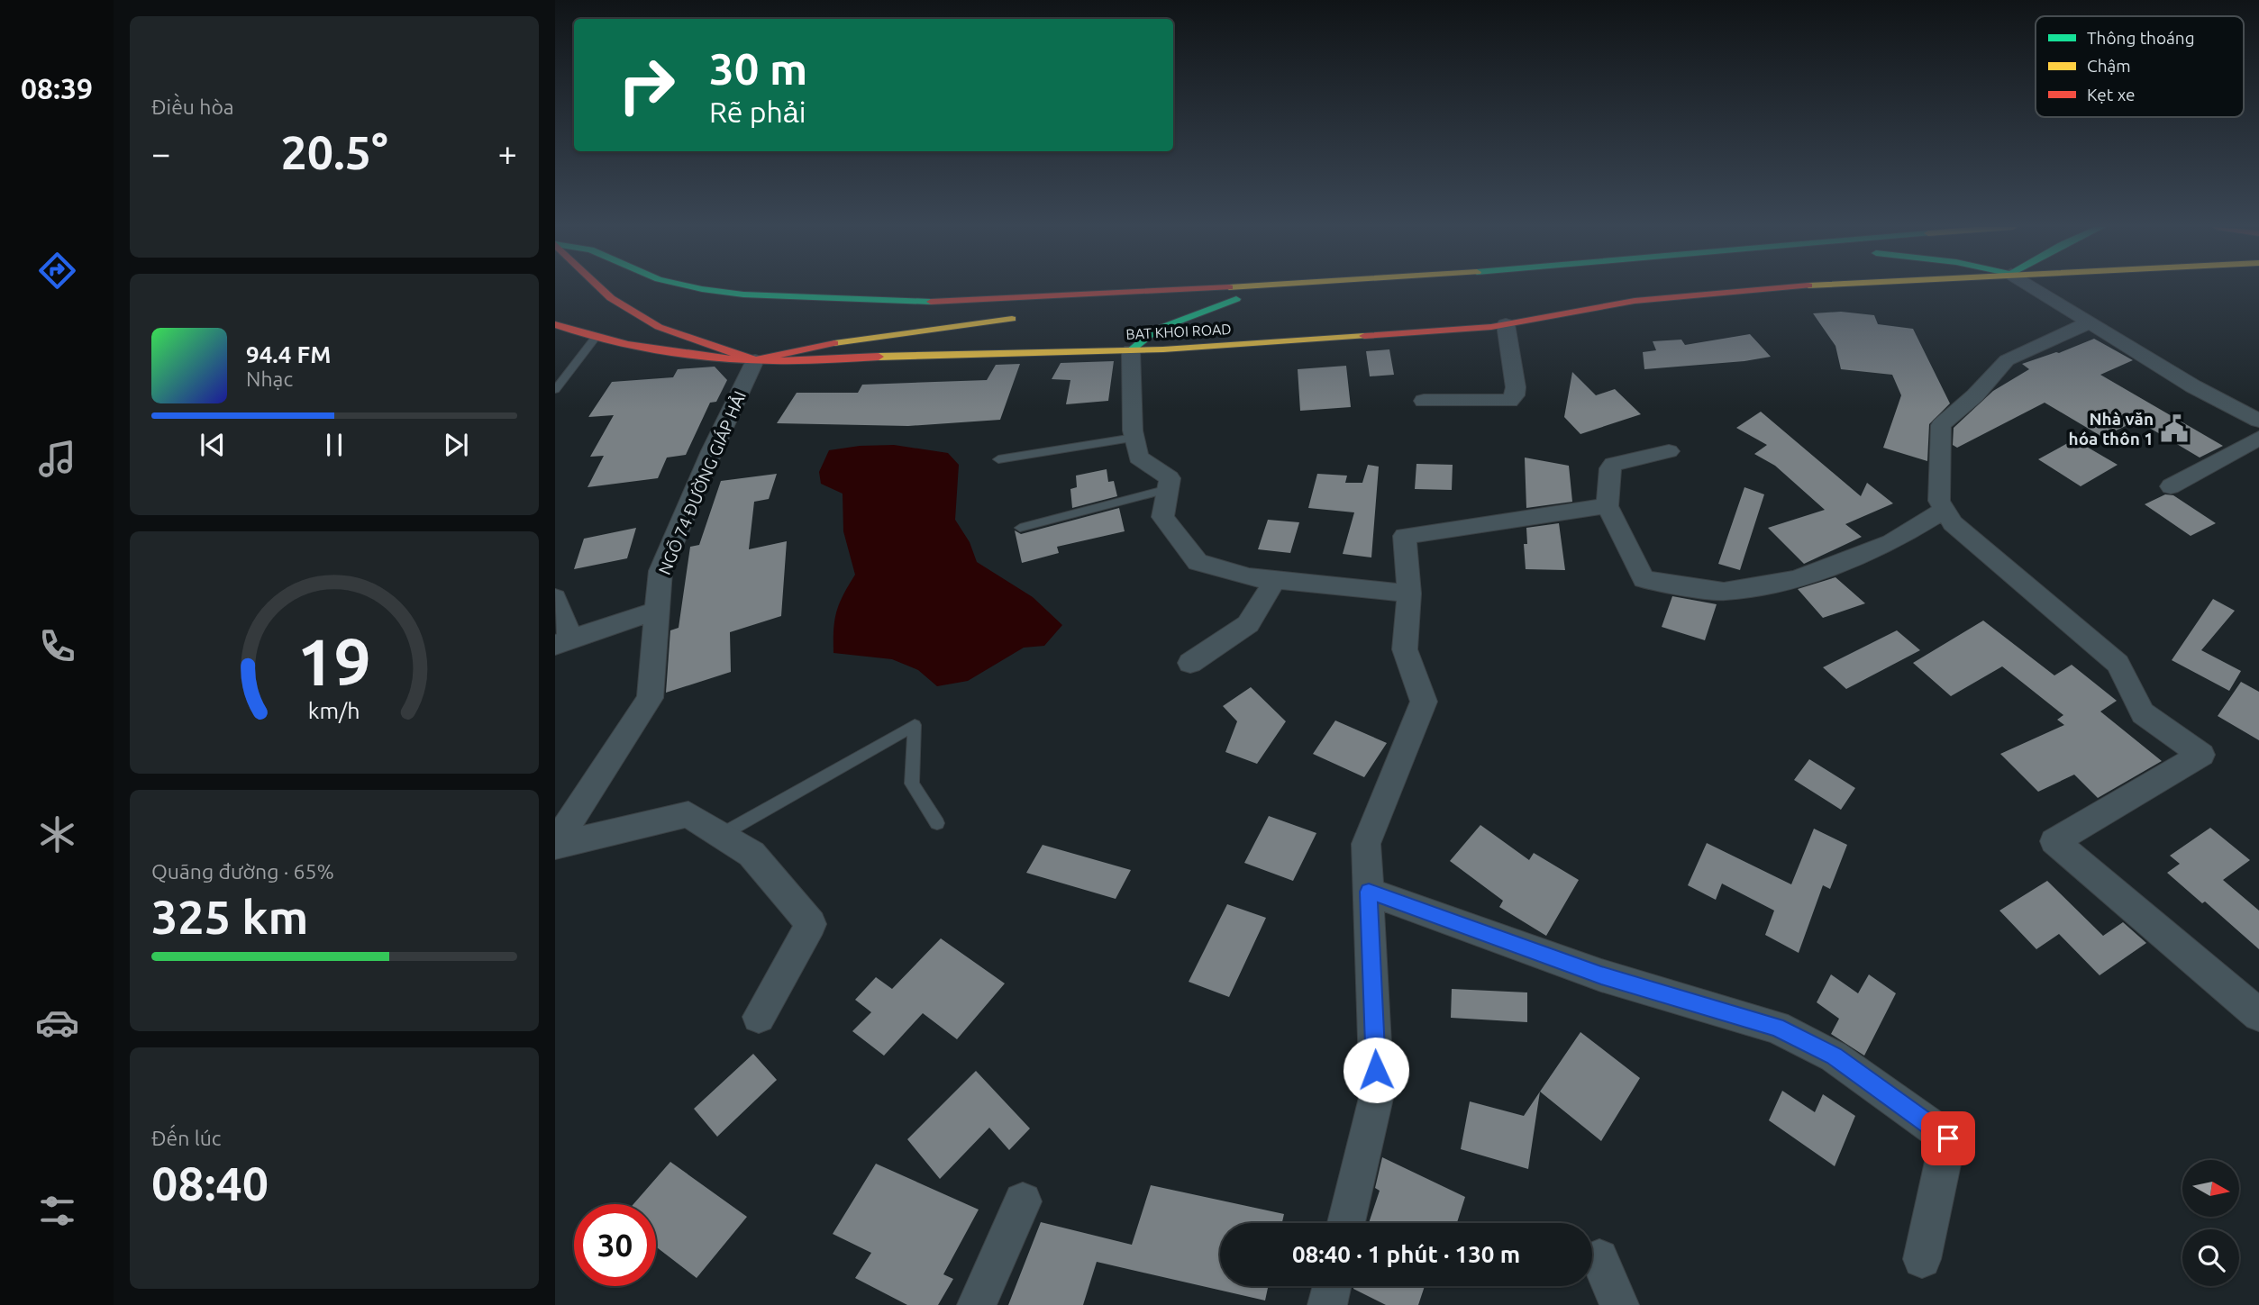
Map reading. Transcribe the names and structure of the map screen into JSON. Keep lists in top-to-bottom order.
{
  "streets": {
    "main road": ["BAT KHOI ROAD"],
    "street": ["NGÕ 74 ĐƯỜNG GIÁP HẢI"]
  },
  "crossings": [
    ["BAT KHOI ROAD", "NGÕ 74 ĐƯỜNG GIÁP HẢI"]
  ],
  "places": {
    "public building": ["Nhà văn hóa thôn 1"]
  },
  "legend": ["Thông thoáng", "Chậm", "Kẹt xe"],
  "north": "right",
  "page": {
    "tabs": "08:39",
    "tile": [
      "Điều hòa",
      ["Quãng đường · 65%", "325 km"],
      ["Đến lúc", "08:40"]
    ],
    "turn": ["30 m", "Rẽ phải"],
    "heat": ["−", "20.5°", "+"],
    "song": ["94.4 FM", "Nhạc"],
    "limit": "30",
    "trip": "08:40 · 1 phút · 130 m",
    "gauge": ["19", "km/h"]
  }
}
